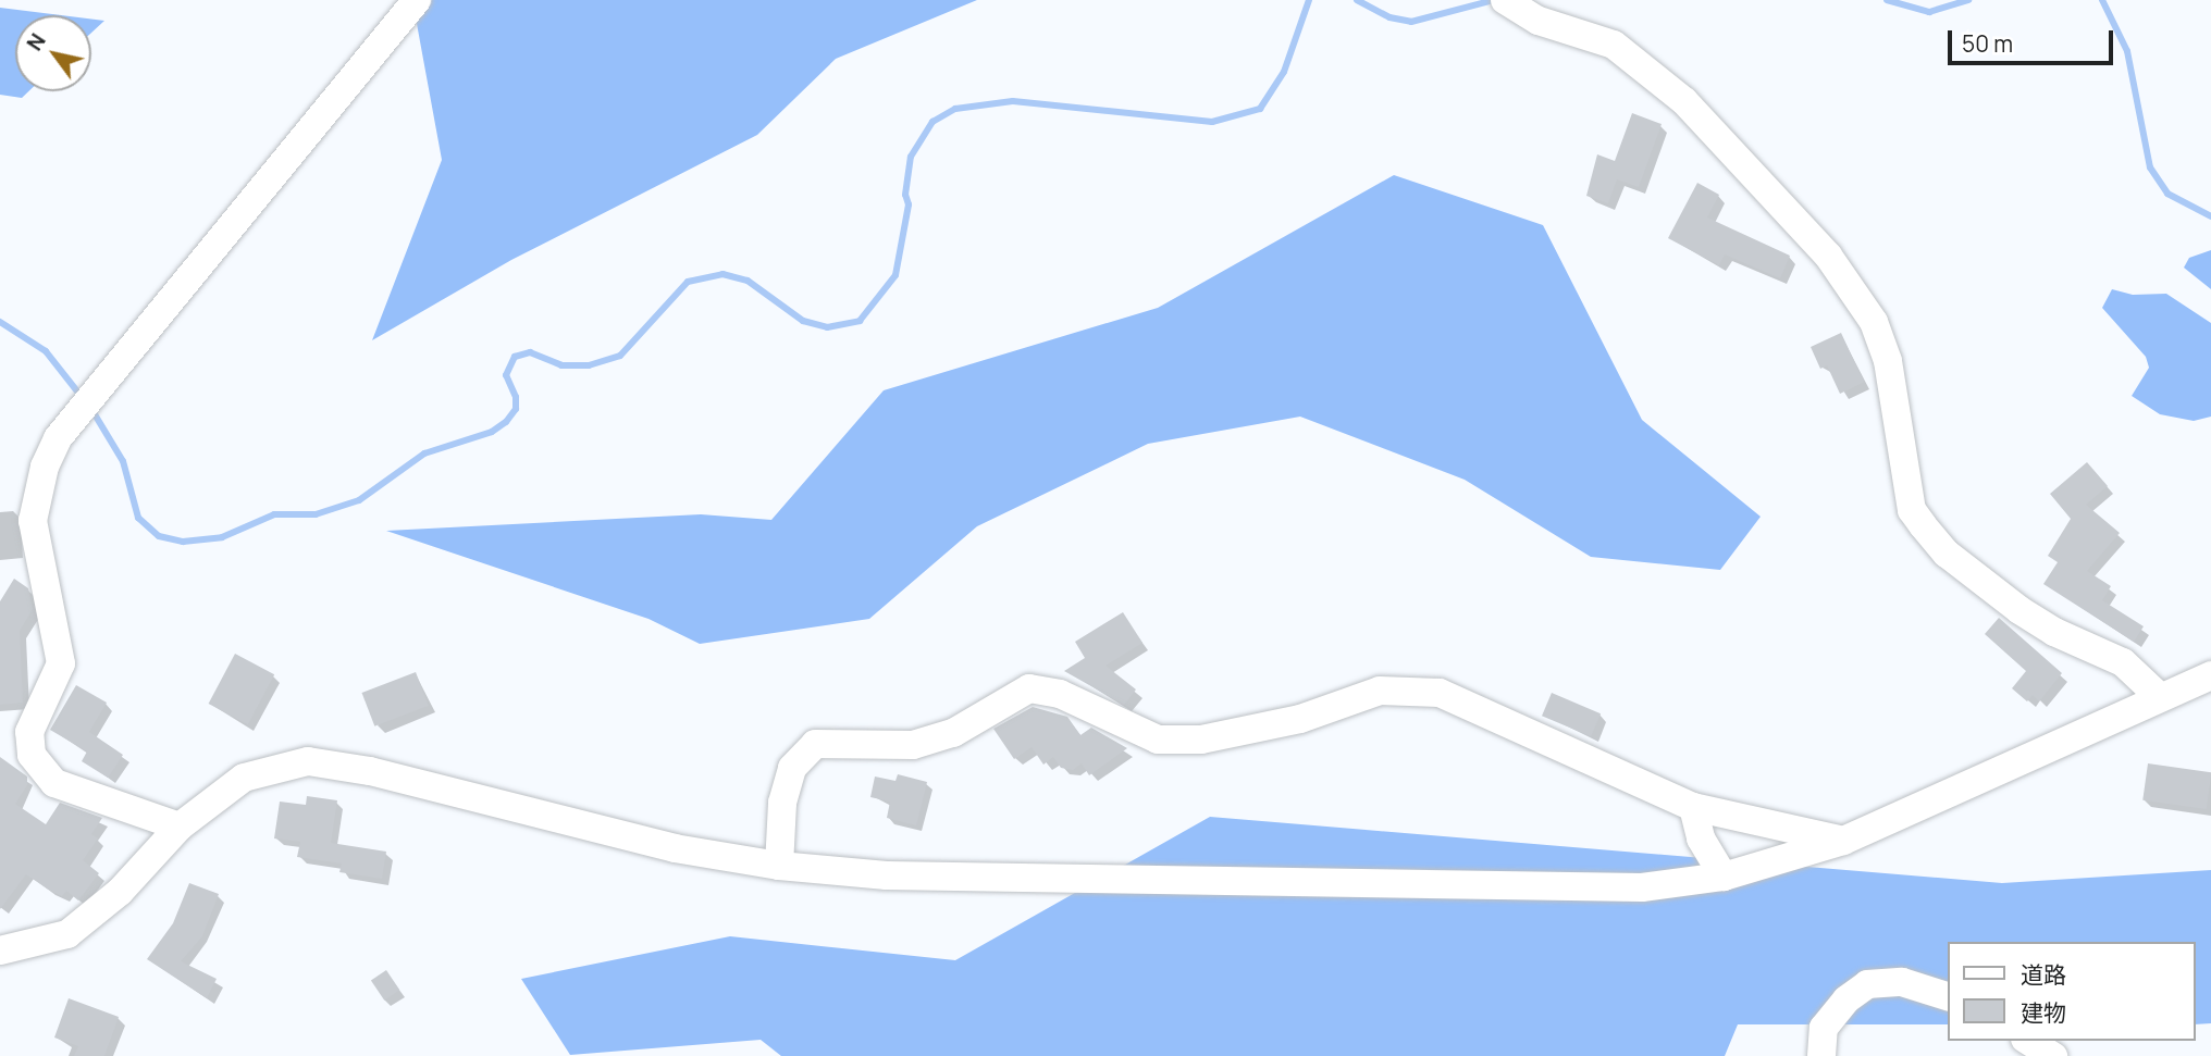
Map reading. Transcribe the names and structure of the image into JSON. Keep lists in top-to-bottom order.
{
  "legend": ["道路", "建物"],
  "scale_bar": "50 m",
  "north": "top left"
}
